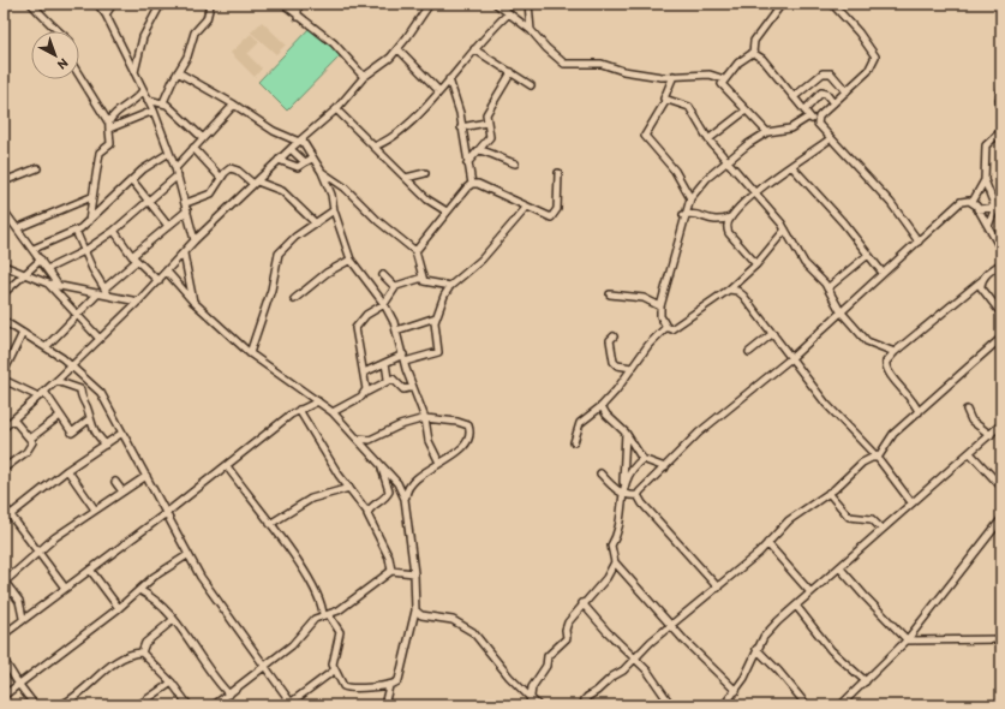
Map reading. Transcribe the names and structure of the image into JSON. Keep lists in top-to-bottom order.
{
  "north": "bottom right"
}
